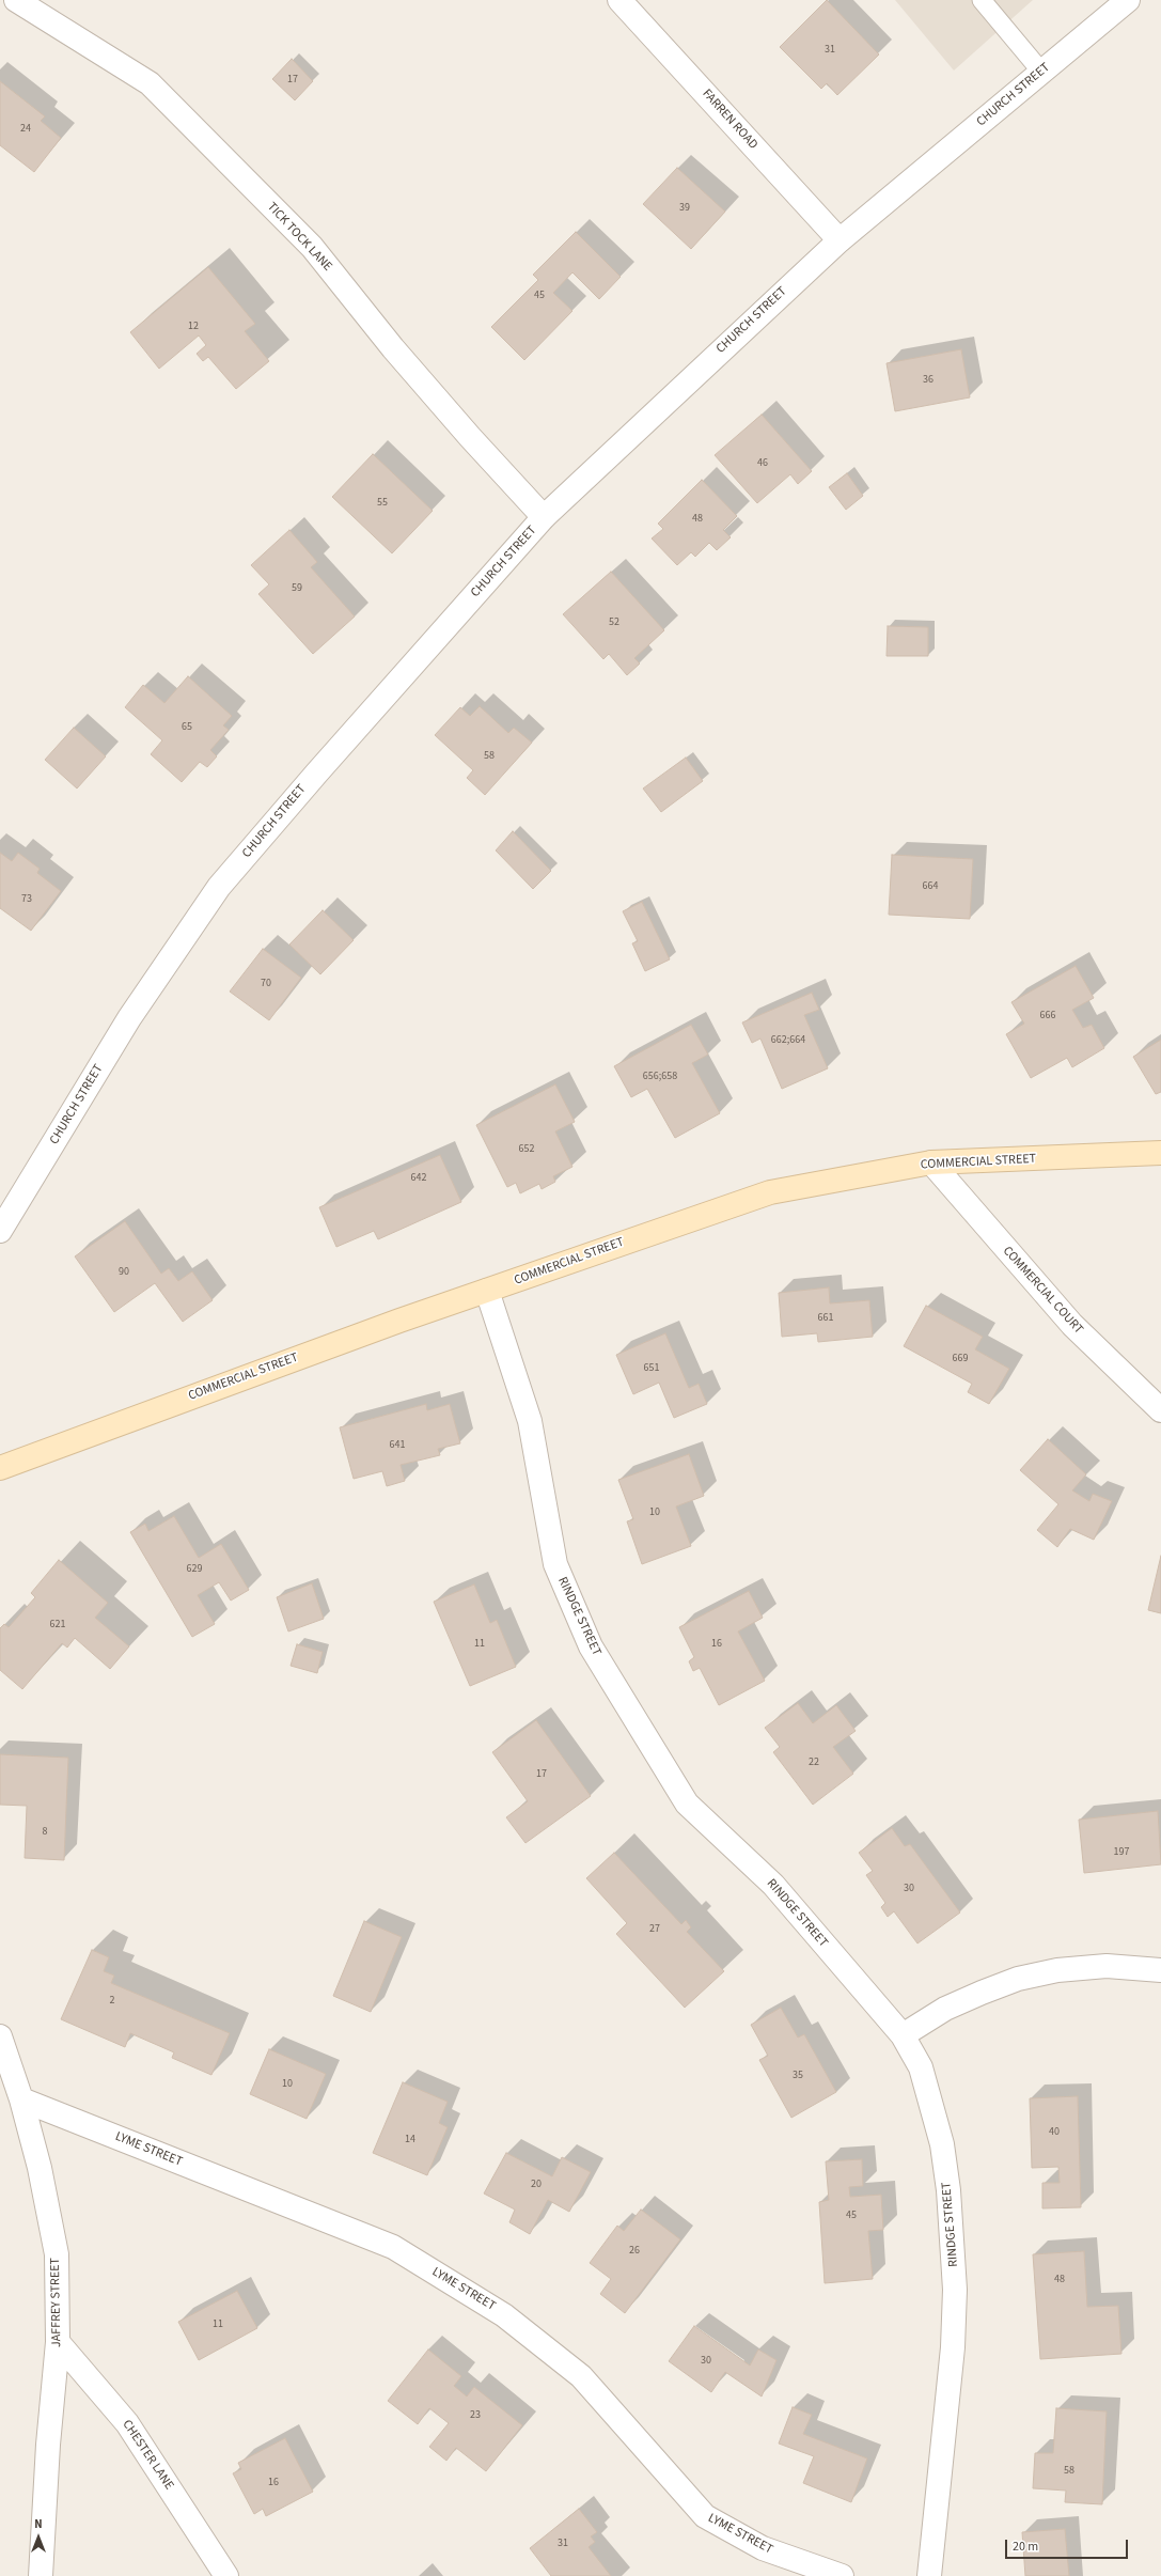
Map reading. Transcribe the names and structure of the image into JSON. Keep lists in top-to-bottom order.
{
  "streets": {
    "main road": ["COMMERCIAL STREET"],
    "street": [
      "CHURCH STREET",
      "FARREN ROAD",
      "TICK TOCK LANE",
      "COMMERCIAL COURT",
      "RINDGE STREET",
      "LYME STREET",
      "JAFFREY STREET",
      "CHESTER LANE"
    ]
  },
  "crossings": [
    ["CHURCH STREET", "FARREN ROAD"],
    ["CHURCH STREET", "TICK TOCK LANE"],
    ["COMMERCIAL STREET", "COMMERCIAL COURT"],
    ["COMMERCIAL STREET", "RINDGE STREET"],
    ["LYME STREET", "JAFFREY STREET"],
    ["JAFFREY STREET", "CHESTER LANE"]
  ],
  "house_numbers": [
    "31",
    "17",
    "24",
    "39",
    "45",
    "12",
    "36",
    "46",
    "55",
    "48",
    "59",
    "52",
    "65",
    "58",
    "664",
    "73",
    "70",
    "666",
    "662;664",
    "656;658",
    "652",
    "642",
    "90",
    "661",
    "669",
    "651",
    "641",
    "10",
    "629",
    "621",
    "11",
    "16",
    "22",
    "17",
    "8",
    "197",
    "30",
    "27",
    "2",
    "35",
    "10",
    "40",
    "14",
    "20",
    "45",
    "26",
    "48",
    "11",
    "30",
    "23",
    "58",
    "16",
    "31"
  ],
  "scale_bar": "20 m",
  "north": "top"
}
